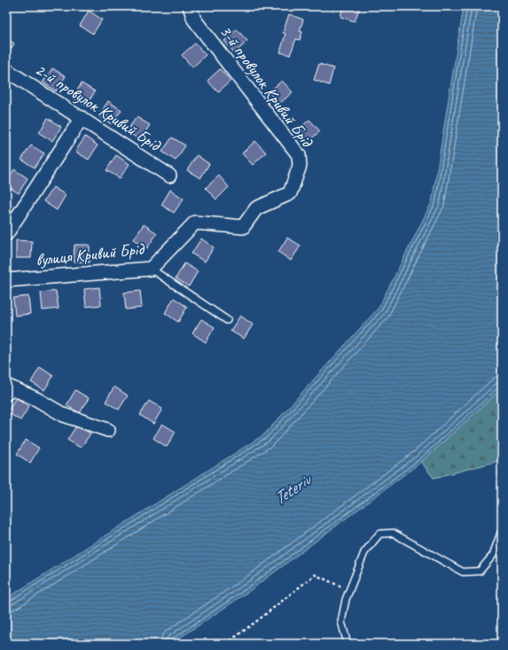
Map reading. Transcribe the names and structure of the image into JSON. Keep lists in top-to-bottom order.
{
  "streets": {
    "street": ["3-й провулок Кривий Брід", "2-й провулок Кривий Брід", "вулиця Кривий Брід"]
  },
  "crossings": [
    ["3-й провулок Кривий Брід", "вулиця Кривий Брід"]
  ],
  "water": ["Teteriv"]
}
